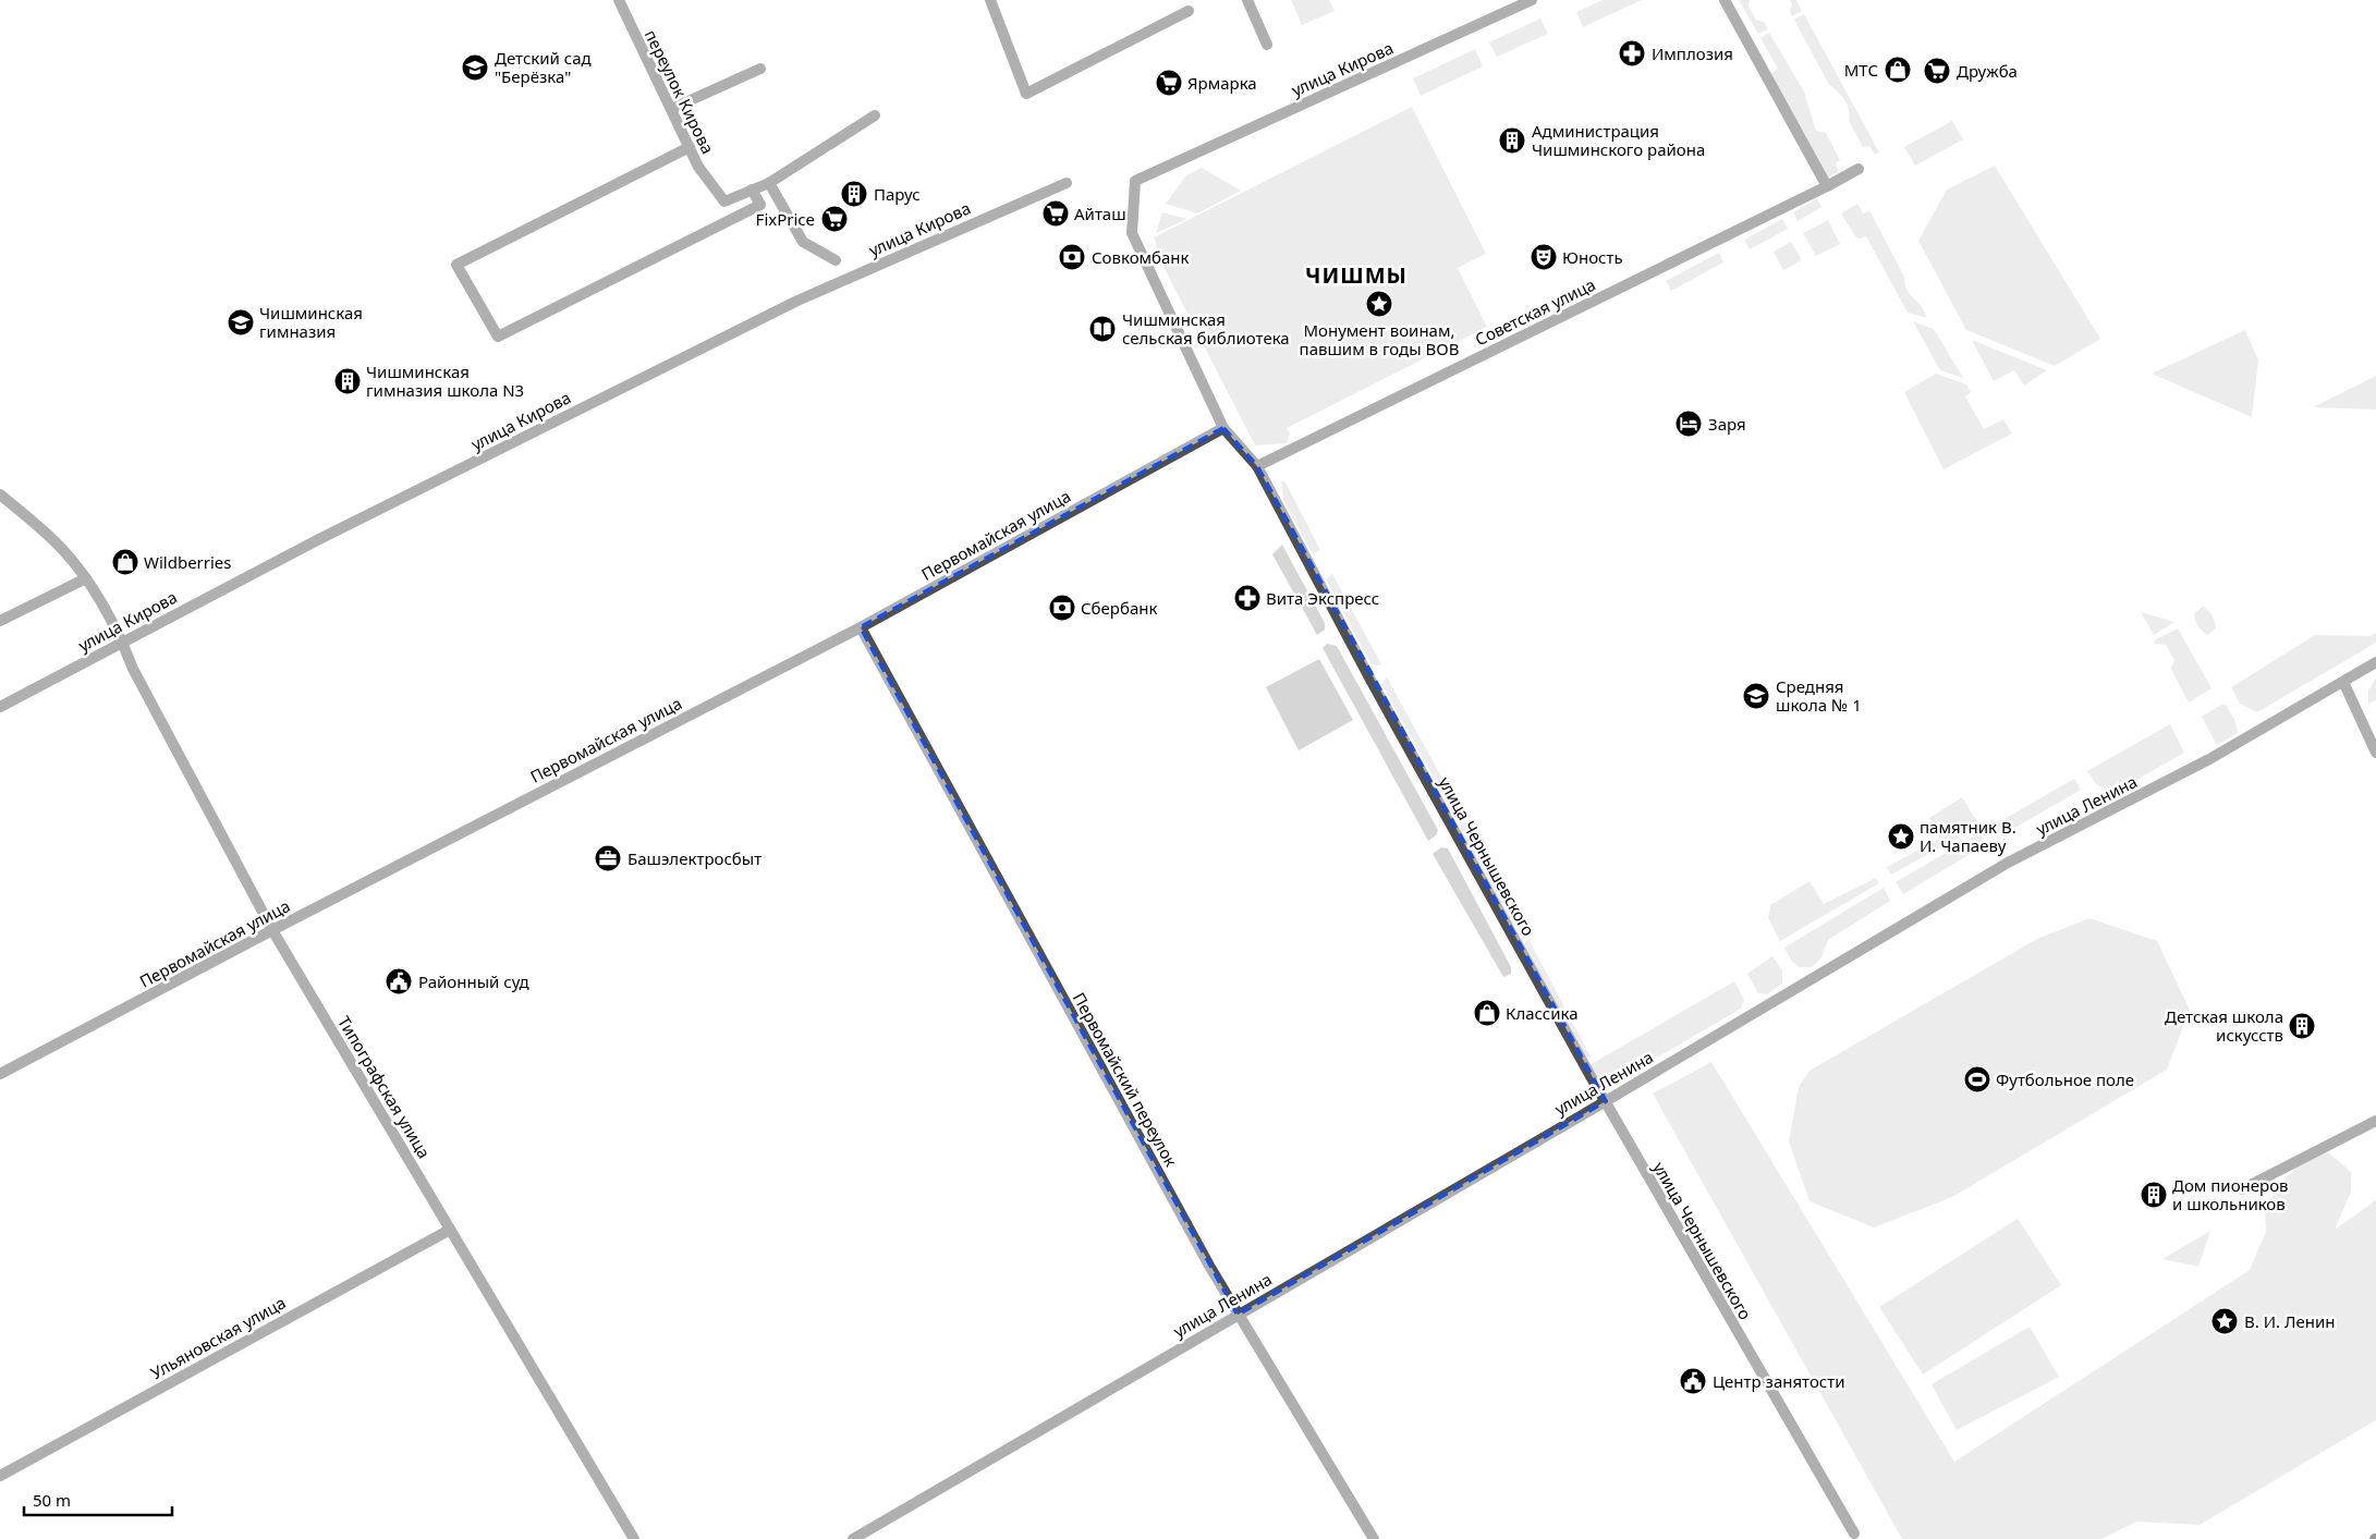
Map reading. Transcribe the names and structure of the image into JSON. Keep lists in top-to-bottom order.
{
  "streets": {
    "street": [
      "улица Кирова",
      "переулок Кирова",
      "Советская улица",
      "Первомайская улица",
      "улица Ленина",
      "улица Чернышевского",
      "Первомайский переулок",
      "Типографская улица",
      "Ульяновская улица"
    ]
  },
  "crossings": [
    ["улица Кирова", "улица Чернышевского"],
    ["улица Кирова", "Типографская улица"],
    ["Советская улица", "улица Чернышевского"],
    ["Первомайская улица", "улица Чернышевского"],
    ["Первомайская улица", "Первомайский переулок"],
    ["Первомайская улица", "Типографская улица"],
    ["улица Ленина", "улица Чернышевского"],
    ["улица Ленина", "Первомайский переулок"],
    ["Типографская улица", "Ульяновская улица"]
  ],
  "districts": ["ЧИШМЫ"],
  "places": {
    "pharmacy": ["Имплозия", "Вита Экспресс"],
    "school or university": ["Детский сад \"Берёзка\"", "Чишминская гимназия", "Средняя школа № 1"],
    "shop": ["МТС", "Wildberries", "Классика"],
    "supermarket": [
      "Дружба",
      "Ярмарка",
      "Айташ",
      "FixPrice"
    ],
    "building": [
      "Администрация Чишминского района",
      "Парус",
      "Чишминская гимназия школа N3",
      "Детская школа искусств",
      "Дом пионеров и школьников"
    ],
    "bank": ["Совкомбанк", "Сбербанк"],
    "theatre": ["Юность"],
    "place": ["Монумент воинам, павшим в годы ВОВ", "памятник В. И. Чапаеву", "В. И. Ленин"],
    "library": ["Чишминская сельская библиотека"],
    "hotel": ["Заря"],
    "office": ["Башэлектросбыт"],
    "public building": ["Районный суд", "Центр занятости"],
    "sports": ["Футбольное поле"]
  },
  "scale_bar": "50 m"
}
